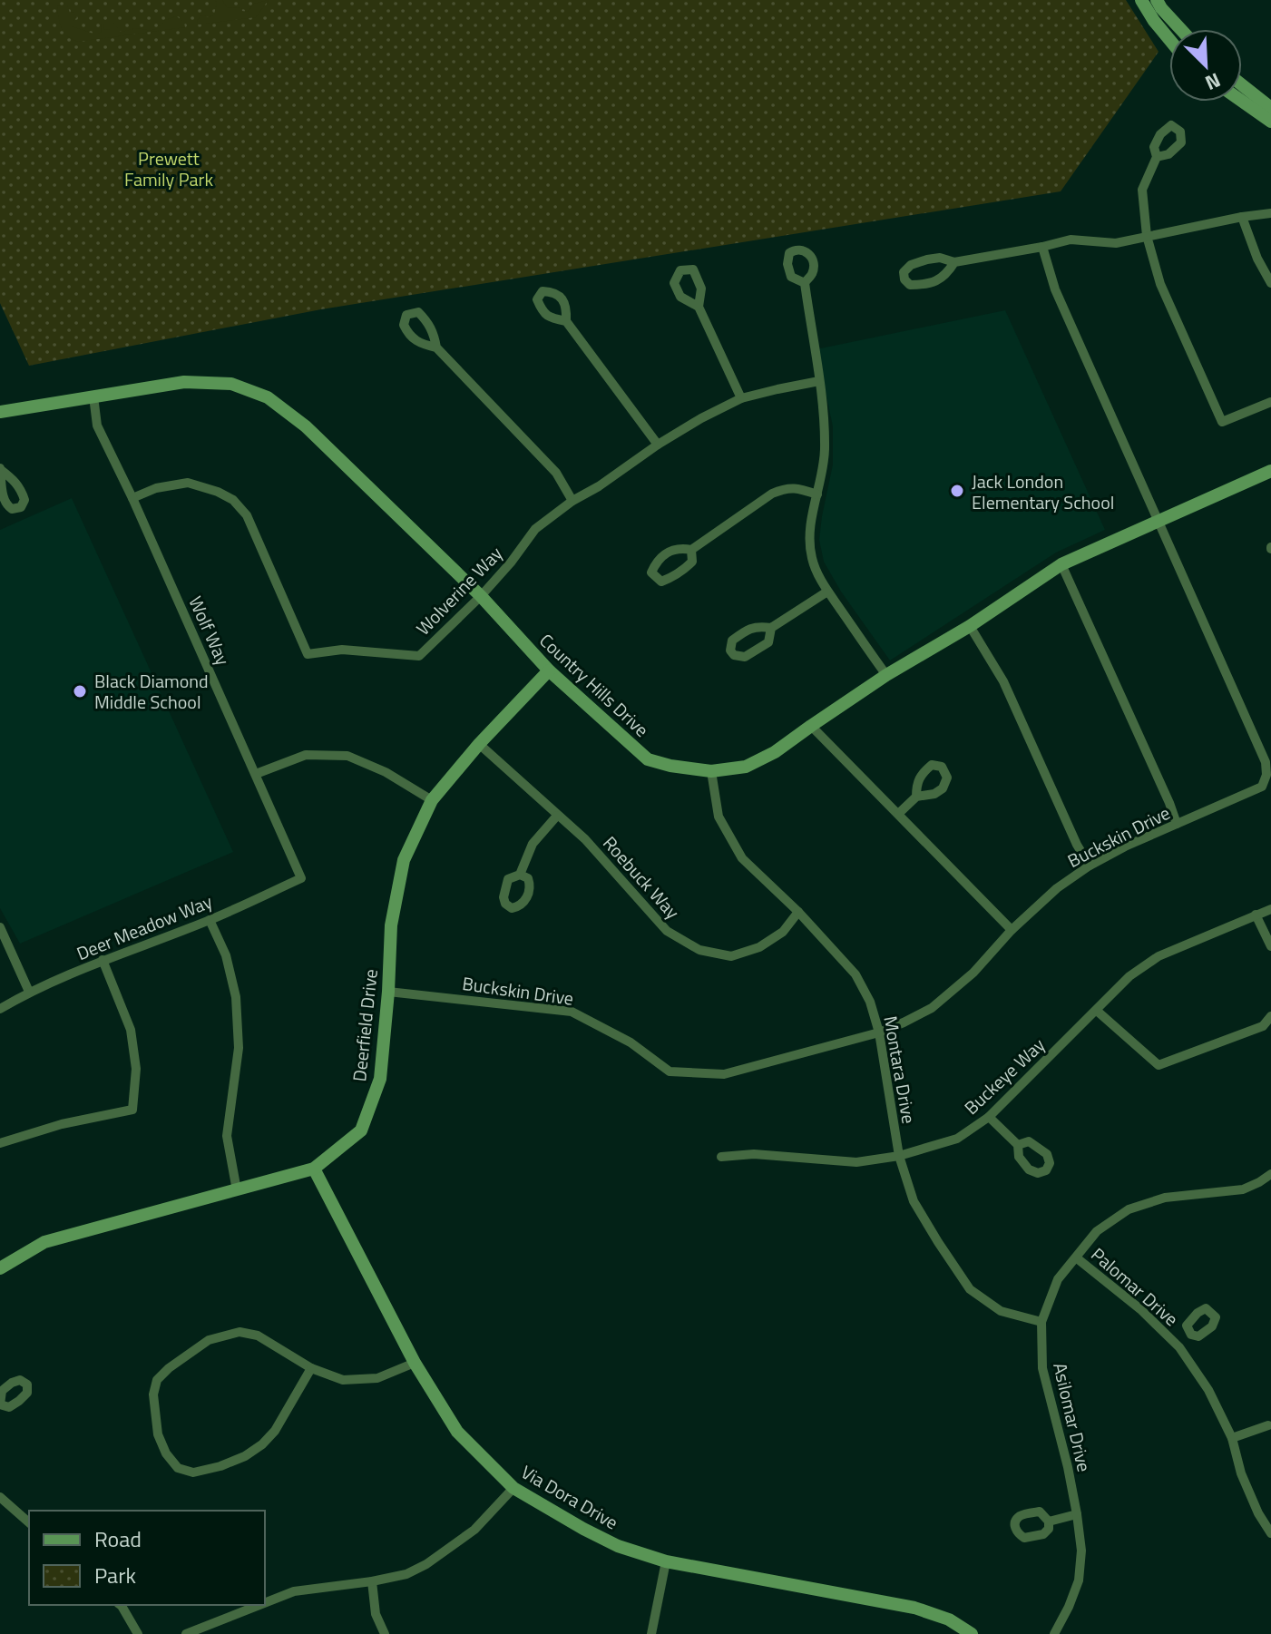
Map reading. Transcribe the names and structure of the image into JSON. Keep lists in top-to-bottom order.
{
  "streets": {
    "street": [
      "Wolverine Way",
      "Wolf Way",
      "Country Hills Drive",
      "Buckskin Drive",
      "Roebuck Way",
      "Deer Meadow Way",
      "Deerfield Drive",
      "Montara Drive",
      "Buckeye Way",
      "Palomar Drive",
      "Asilomar Drive",
      "Via Dora Drive"
    ]
  },
  "crossings": [
    ["Wolverine Way", "Wolf Way"],
    ["Wolverine Way", "Country Hills Drive"],
    ["Wolf Way", "Country Hills Drive"],
    ["Wolf Way", "Deer Meadow Way"],
    ["Country Hills Drive", "Buckskin Drive"],
    ["Country Hills Drive", "Deerfield Drive"],
    ["Country Hills Drive", "Montara Drive"],
    ["Buckskin Drive", "Deerfield Drive"],
    ["Buckskin Drive", "Montara Drive"],
    ["Roebuck Way", "Deerfield Drive"],
    ["Roebuck Way", "Montara Drive"],
    ["Deerfield Drive", "Via Dora Drive"],
    ["Montara Drive", "Buckeye Way"],
    ["Montara Drive", "Asilomar Drive"],
    ["Palomar Drive", "Asilomar Drive"]
  ],
  "parks": ["Prewett Family Park"],
  "places": ["Jack London Elementary School", "Black Diamond Middle School"],
  "legend": ["Road", "Park"],
  "north": "bottom right"
}
